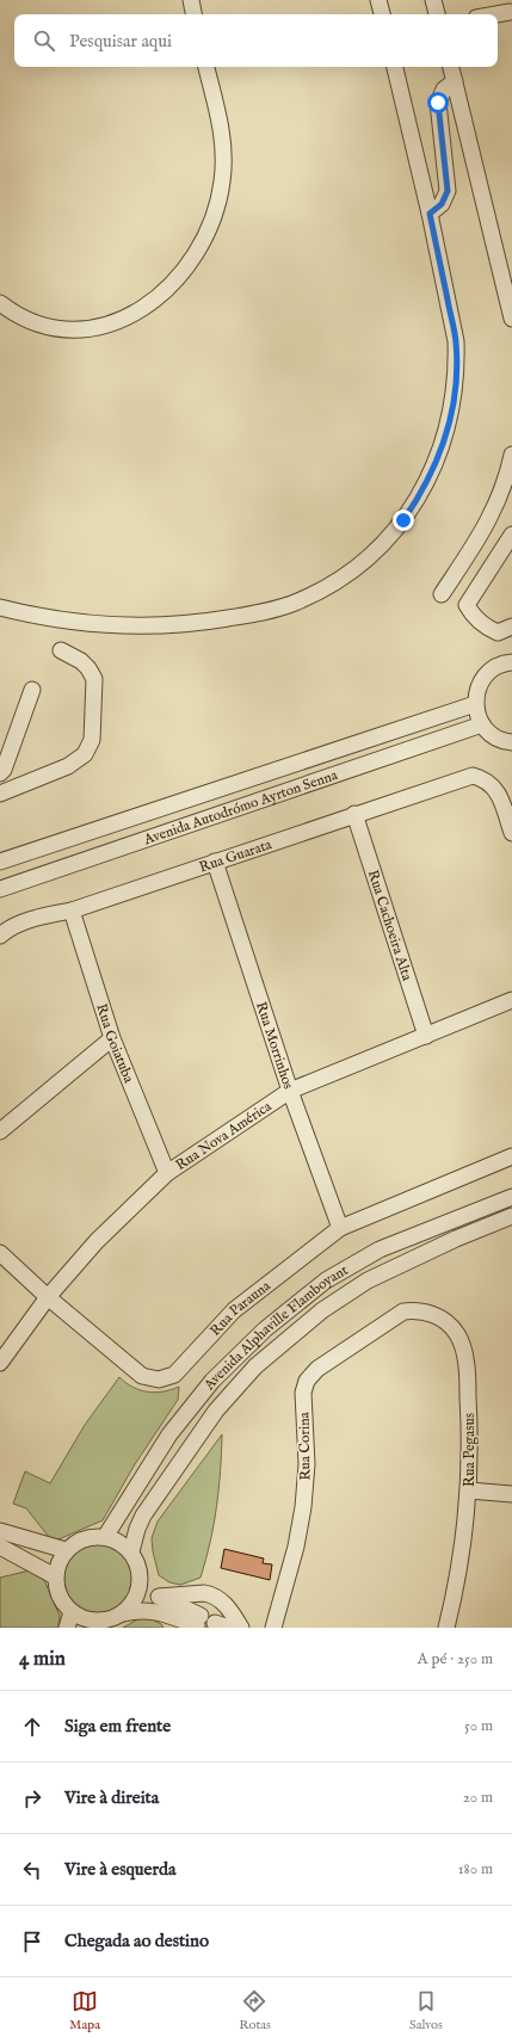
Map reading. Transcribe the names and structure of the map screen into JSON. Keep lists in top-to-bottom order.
{
  "streets": {
    "street": [
      "Avenida Autodrómo Ayrton Senna",
      "Rua Guarata",
      "Rua Cachoeira Alta",
      "Rua Goiatuba",
      "Rua Morrinhos",
      "Rua Nova América",
      "Rua Parauna",
      "Avenida Alphaville Flamboyant",
      "Rua Corina",
      "Rua Pegasus"
    ]
  },
  "crossings": [
    ["Rua Guarata", "Rua Cachoeira Alta"],
    ["Rua Guarata", "Rua Goiatuba"],
    ["Rua Guarata", "Rua Morrinhos"],
    ["Rua Cachoeira Alta", "Rua Nova América"],
    ["Rua Goiatuba", "Rua Nova América"],
    ["Rua Morrinhos", "Rua Nova América"],
    ["Rua Morrinhos", "Rua Parauna"],
    ["Rua Nova América", "Rua Parauna"],
    ["Rua Corina", "Rua Pegasus"]
  ],
  "page": {
    "search": "Pesquisar aqui",
    "heading": ["4 min", "A pé · 250 m"],
    "list": [
      ["Siga em frente", "50 m"],
      ["Vire à direita", "20 m"],
      ["Vire à esquerda", "180 m"],
      "Chegada ao destino"
    ],
    "nav": ["Mapa", "Rotas", "Salvos"]
  }
}
